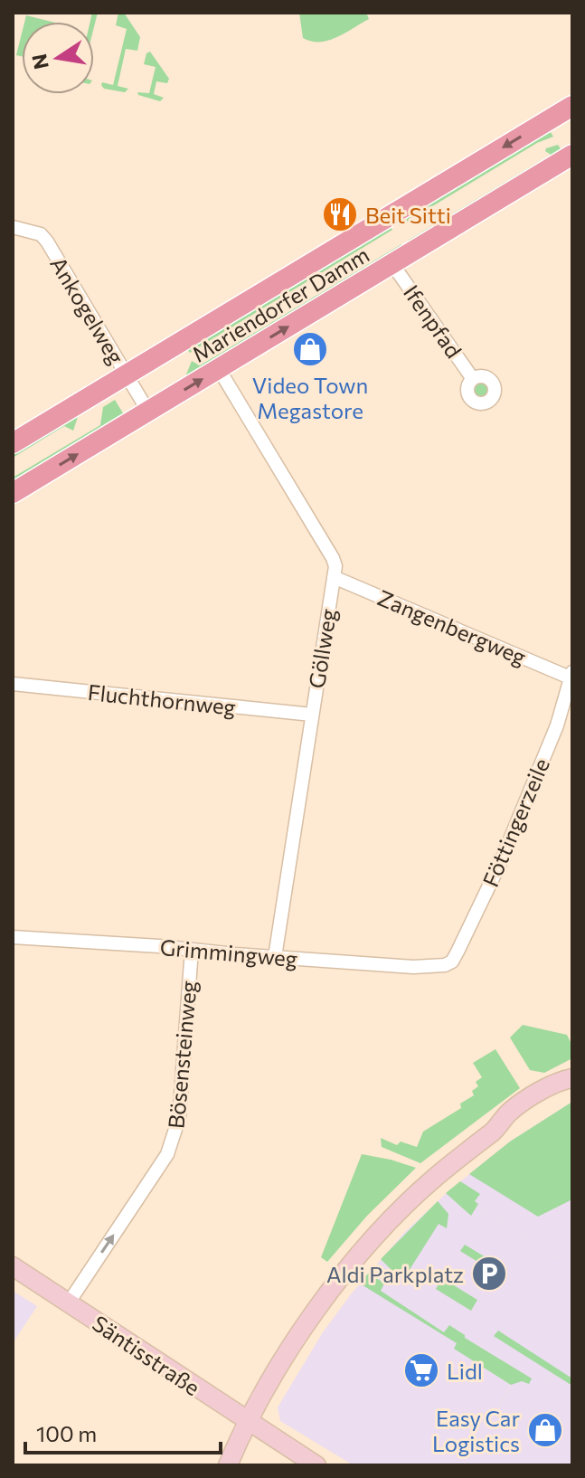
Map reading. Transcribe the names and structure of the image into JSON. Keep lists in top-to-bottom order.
{
  "streets": {
    "main road": ["Mariendorfer Damm"],
    "street": [
      "Ankogelweg",
      "Ifenpfad",
      "Zangenbergweg",
      "Göllweg",
      "Fluchthornweg",
      "Föttingerzeile",
      "Grimmingweg",
      "Bösensteinweg",
      "Säntisstraße"
    ]
  },
  "crossings": [
    ["Mariendorfer Damm", "Ankogelweg"],
    ["Mariendorfer Damm", "Ifenpfad"],
    ["Mariendorfer Damm", "Göllweg"],
    ["Zangenbergweg", "Göllweg"],
    ["Zangenbergweg", "Föttingerzeile"],
    ["Göllweg", "Fluchthornweg"],
    ["Göllweg", "Grimmingweg"],
    ["Föttingerzeile", "Grimmingweg"],
    ["Grimmingweg", "Bösensteinweg"],
    ["Bösensteinweg", "Säntisstraße"]
  ],
  "one_way": ["Bösensteinweg"],
  "places": {
    "restaurant": ["Beit Sitti"],
    "shop": ["Video Town Megastore", "Easy Car Logistics"],
    "parking": ["Aldi Parkplatz"],
    "supermarket": ["Lidl"]
  },
  "scale_bar": "100 m",
  "north": "left"
}
